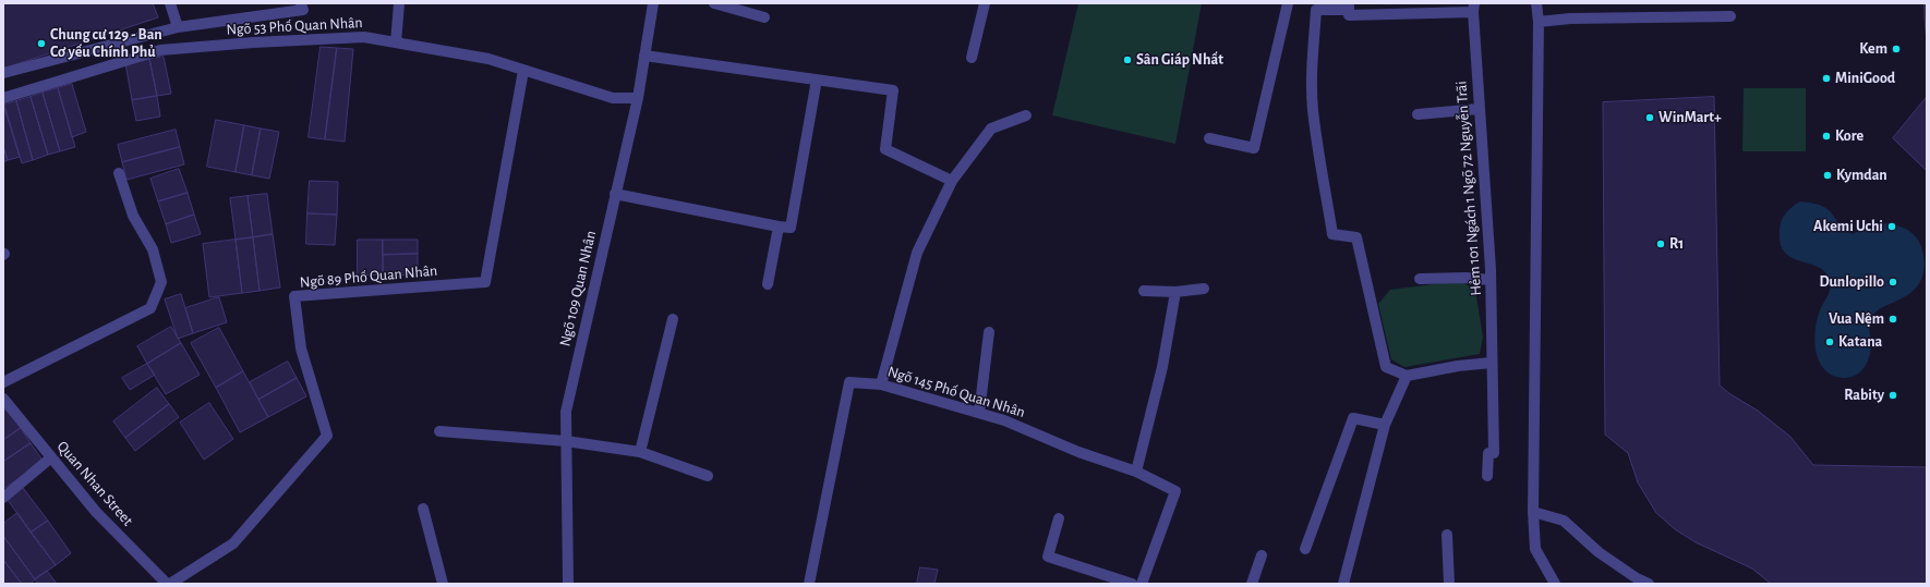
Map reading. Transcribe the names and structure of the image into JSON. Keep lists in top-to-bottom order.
{
  "streets": {
    "street": [
      "Ngõ 53 Phố Quan Nhân",
      "Hẻm 101 Ngách 1 Ngõ 72 Nguyễn Trãi",
      "Ngõ 89 Phố Quan Nhân",
      "Ngõ 109 Quan Nhân",
      "Ngõ 145 Phố Quan Nhân",
      "Quan Nhan Street"
    ]
  },
  "crossings": [
    ["Ngõ 53 Phố Quan Nhân", "Ngõ 89 Phố Quan Nhân"],
    ["Ngõ 53 Phố Quan Nhân", "Ngõ 109 Quan Nhân"],
    ["Ngõ 89 Phố Quan Nhân", "Quan Nhan Street"]
  ],
  "places": [
    "Chung cư 129 - Ban Cơ yếu Chính Phủ",
    "Kem",
    "Sân Giáp Nhất",
    "MiniGood",
    "WinMart+",
    "Kore",
    "Kymdan",
    "Akemi Uchi",
    "R1",
    "Dunlopillo",
    "Vua Nệm",
    "Katana",
    "Rabity"
  ]
}
